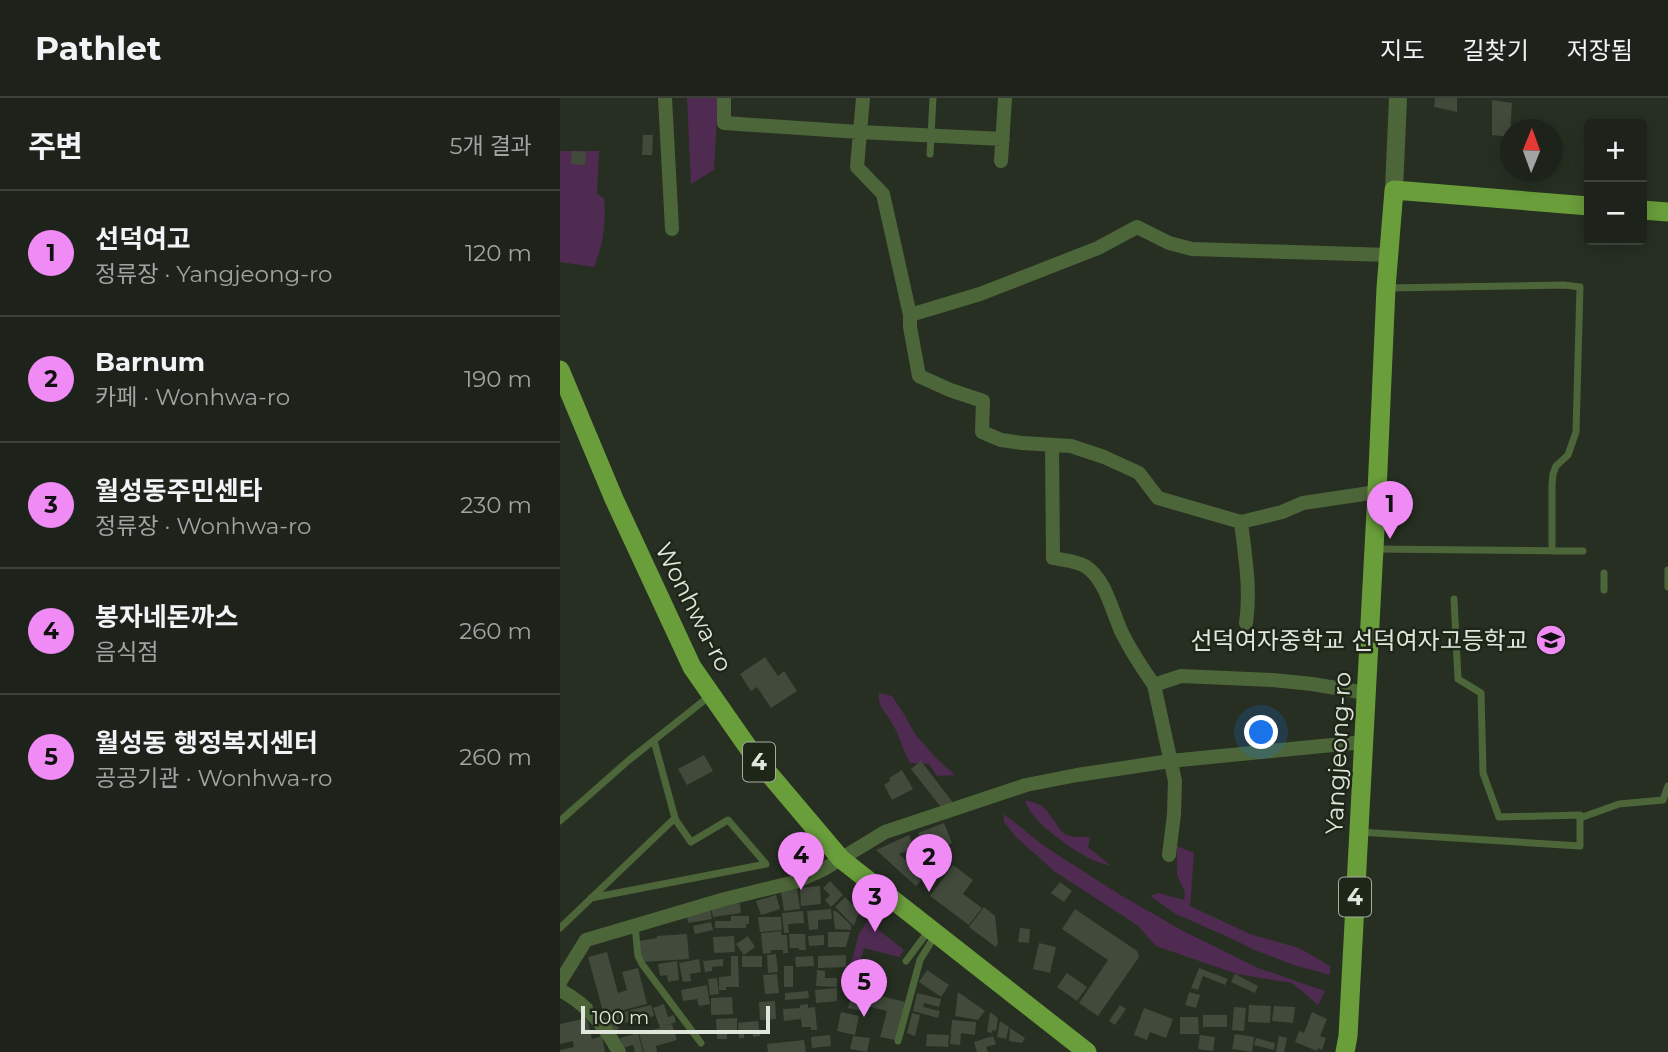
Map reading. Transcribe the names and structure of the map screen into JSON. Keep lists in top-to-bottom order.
{
  "streets": {
    "main road": ["Wonhwa-ro", "Yangjeong-ro", "4"]
  },
  "places": {
    "school or university": ["선덕여자중학교 선덕여자고등학교"]
  },
  "scale_bar": "100 m",
  "north": "top",
  "page": {
    "header": "Pathlet",
    "nav": ["지도", "길찾기", "저장됨"],
    "heading": ["주변", "5개 결과"],
    "map_buttons": ["+", "−"],
    "list": [
      {
        "mark": "1",
        "name": "선덕여고",
        "note": "정류장 · Yangjeong-ro",
        "value": "120 m"
      },
      {
        "mark": "2",
        "name": "Barnum",
        "note": "카페 · Wonhwa-ro",
        "value": "190 m"
      },
      {
        "mark": "3",
        "name": "월성동주민센타",
        "note": "정류장 · Wonhwa-ro",
        "value": "230 m"
      },
      {
        "mark": "4",
        "name": "봉자네돈까스",
        "note": "음식점",
        "value": "260 m"
      },
      {
        "mark": "5",
        "name": "월성동 행정복지센터",
        "note": "공공기관 · Wonhwa-ro",
        "value": "260 m"
      }
    ],
    "pins": [
      "1",
      "4",
      "2",
      "3",
      "5"
    ],
    "scale": "100 m"
  }
}
